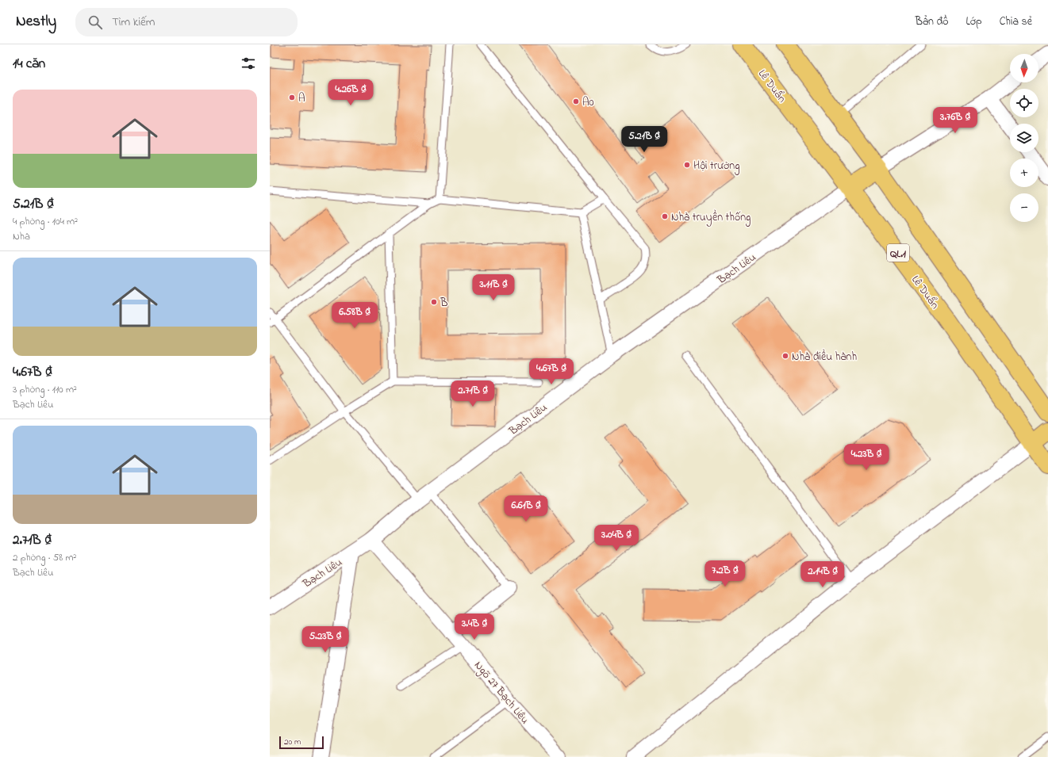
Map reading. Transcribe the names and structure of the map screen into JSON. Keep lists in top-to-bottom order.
{
  "streets": {
    "main road": ["Lê Duẩn", "QL.1"],
    "street": ["Bạch Liêu", "Ngõ 27 Bạch Liêu"]
  },
  "crossings": [
    ["Lê Duẩn", "Bạch Liêu"],
    ["Bạch Liêu", "Ngõ 27 Bạch Liêu"]
  ],
  "places": [
    "A",
    "A0",
    "Hội trường",
    "Nhà truyền thống",
    "B",
    "Nhà điều hành"
  ],
  "scale_bar": "20 m",
  "north": "bottom",
  "page": {
    "header": "Nestly",
    "search": "Tìm kiếm",
    "nav": ["Bản đồ", "Lớp", "Chia sẻ"],
    "heading": "14 căn",
    "map_buttons": ["+", "−"],
    "price": [
      "4.26B ₫",
      "3.76B ₫",
      "5.21B ₫",
      "3.11B ₫",
      "6.58B ₫",
      "4.67B ₫",
      "2.71B ₫",
      "4.23B ₫",
      "6.61B ₫",
      "3.04B ₫",
      "7.2B ₫",
      "2.14B ₫",
      "3.4B ₫",
      "5.23B ₫"
    ],
    "list": [
      {
        "name": "5.21B ₫",
        "note": "4 phòng · 104 m² · Nhà"
      },
      {
        "name": "4.67B ₫",
        "note": "3 phòng · 110 m² · Bạch Liêu"
      },
      {
        "name": "2.71B ₫",
        "note": "2 phòng · 58 m² · Bạch Liêu"
      }
    ],
    "scale": "20 m"
  }
}
